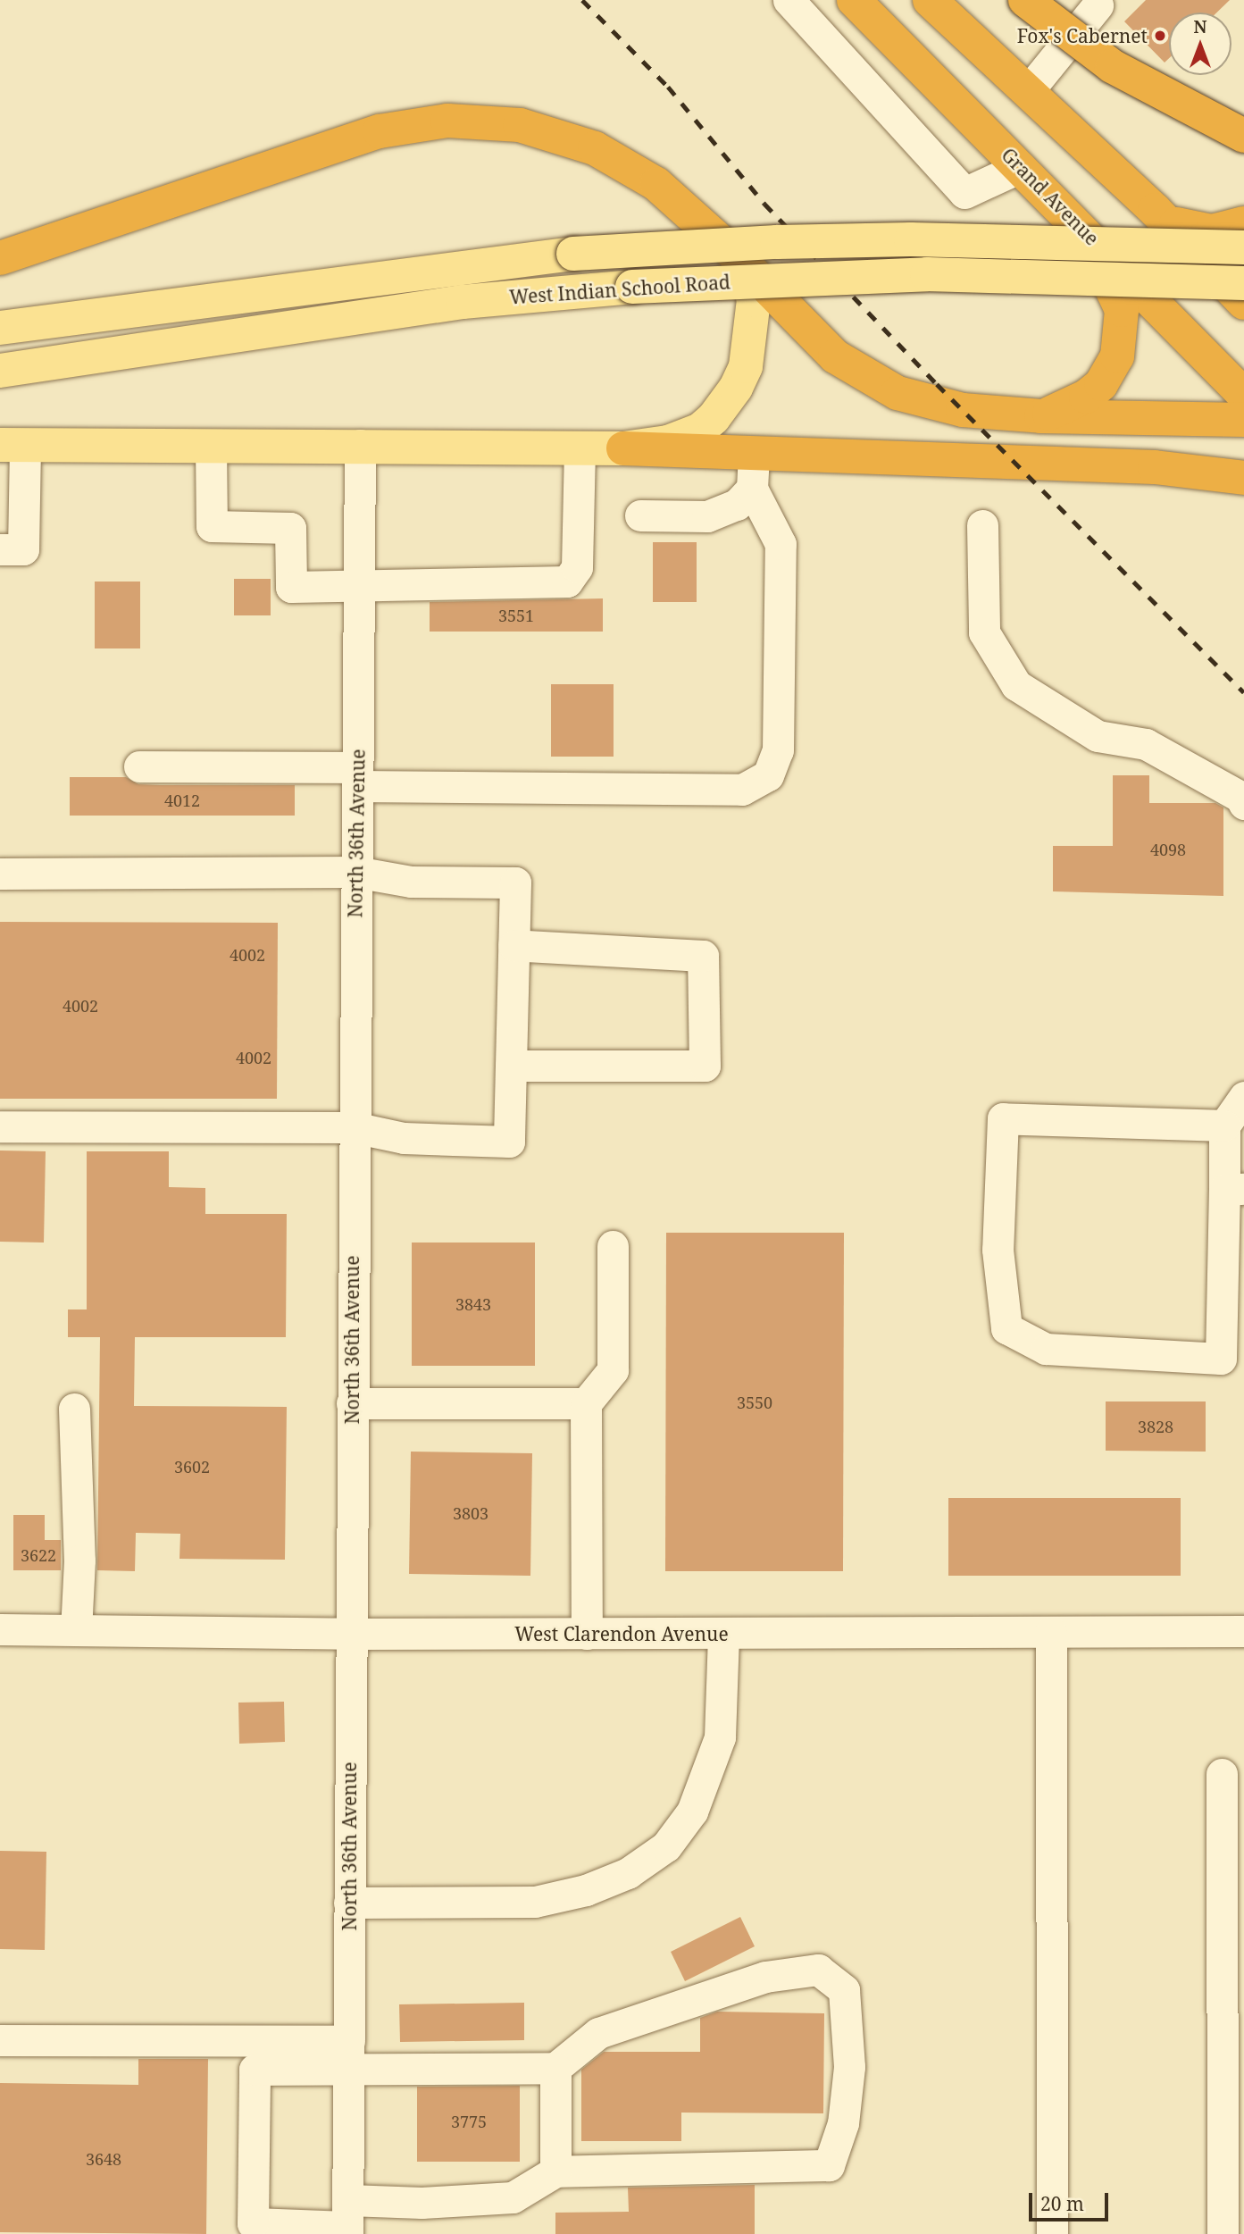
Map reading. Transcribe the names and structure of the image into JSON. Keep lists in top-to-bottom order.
{
  "streets": {
    "highway": ["Grand Avenue"],
    "main road": ["West Indian School Road"],
    "street": ["North 36th Avenue", "West Clarendon Avenue"]
  },
  "crossings": [
    ["North 36th Avenue", "West Clarendon Avenue"]
  ],
  "places": ["Fox's Cabernet"],
  "house_numbers": [
    "3551",
    "4012",
    "4098",
    "4002",
    "4002",
    "4002",
    "3843",
    "3550",
    "3828",
    "3602",
    "3803",
    "3622",
    "3775",
    "3648"
  ],
  "scale_bar": "20 m",
  "north": "top"
}
